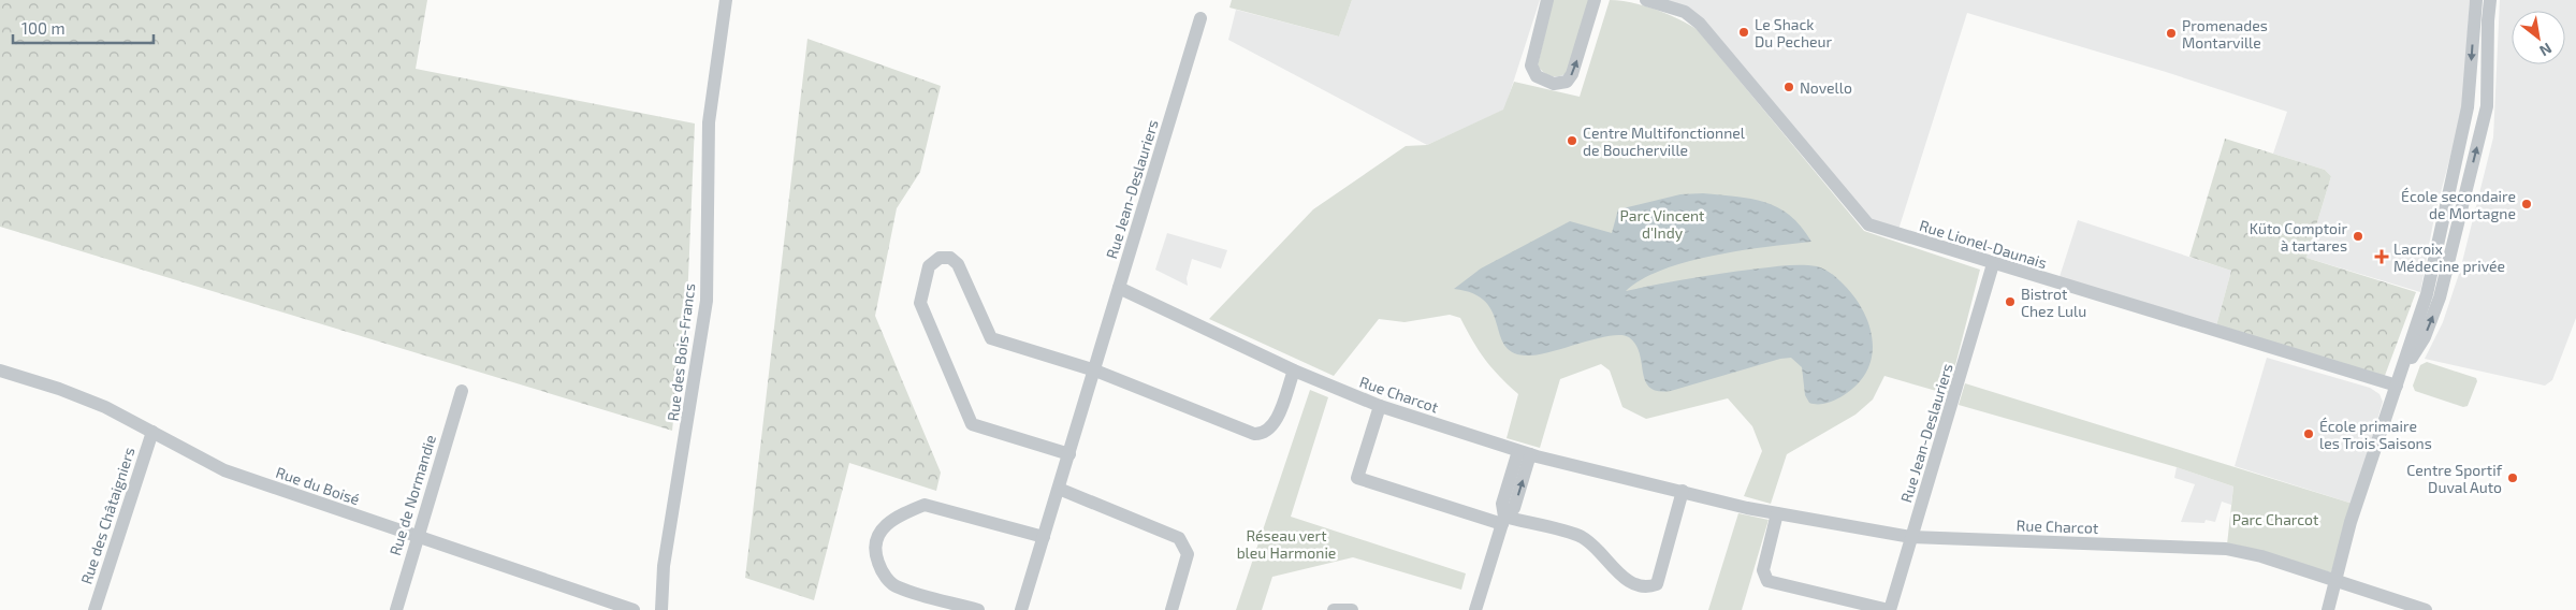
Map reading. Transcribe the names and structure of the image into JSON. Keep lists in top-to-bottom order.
{
  "streets": {
    "street": [
      "Rue Jean-Deslauriers",
      "Rue Lionel-Daunais",
      "Rue des Bois-Francs",
      "Rue Charcot",
      "Rue du Boisé",
      "Rue de Normandie",
      "Rue des Châtaigniers"
    ]
  },
  "crossings": [
    ["Rue Jean-Deslauriers", "Rue Lionel-Daunais"],
    ["Rue Jean-Deslauriers", "Rue Charcot"],
    ["Rue du Boisé", "Rue de Normandie"],
    ["Rue du Boisé", "Rue des Châtaigniers"]
  ],
  "parks": ["Parc Vincent d'Indy", "Parc Charcot", "Réseau vert bleu Harmonie"],
  "places": {
    "other": [
      "Le Shack Du Pecheur",
      "Promenades Montarville",
      "Novello",
      "Centre Multifonctionnel de Boucherville",
      "École secondaire de Mortagne",
      "Küto Comptoir à tartares",
      "Bistrot Chez Lulu",
      "École primaire les Trois Saisons",
      "Centre Sportif Duval Auto"
    ],
    "health": ["Lacroix Médecine privée"]
  },
  "scale_bar": "100 m",
  "north": "bottom right"
}
